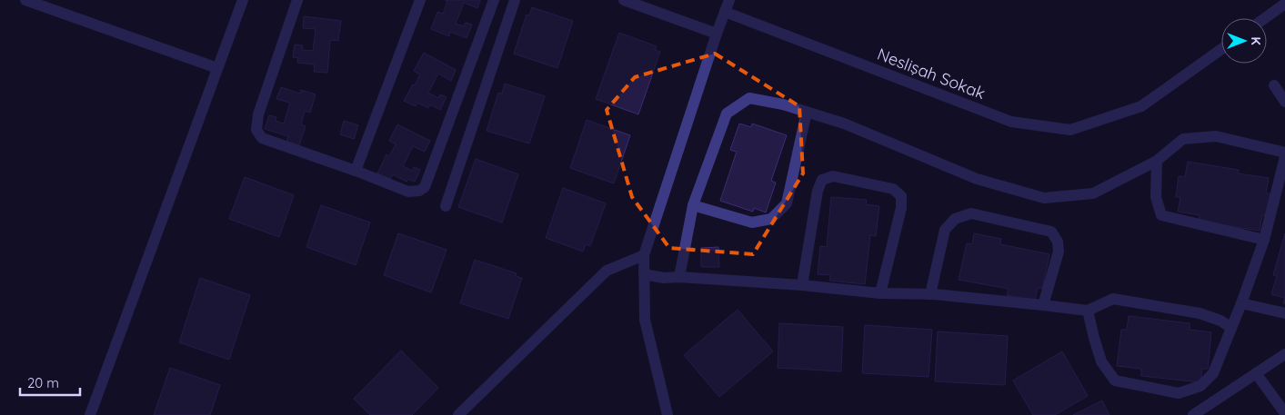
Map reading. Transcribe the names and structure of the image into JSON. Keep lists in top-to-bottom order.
{
  "streets": {
    "street": ["Neslişah Sokak"]
  },
  "scale_bar": "20 m",
  "north": "right"
}
